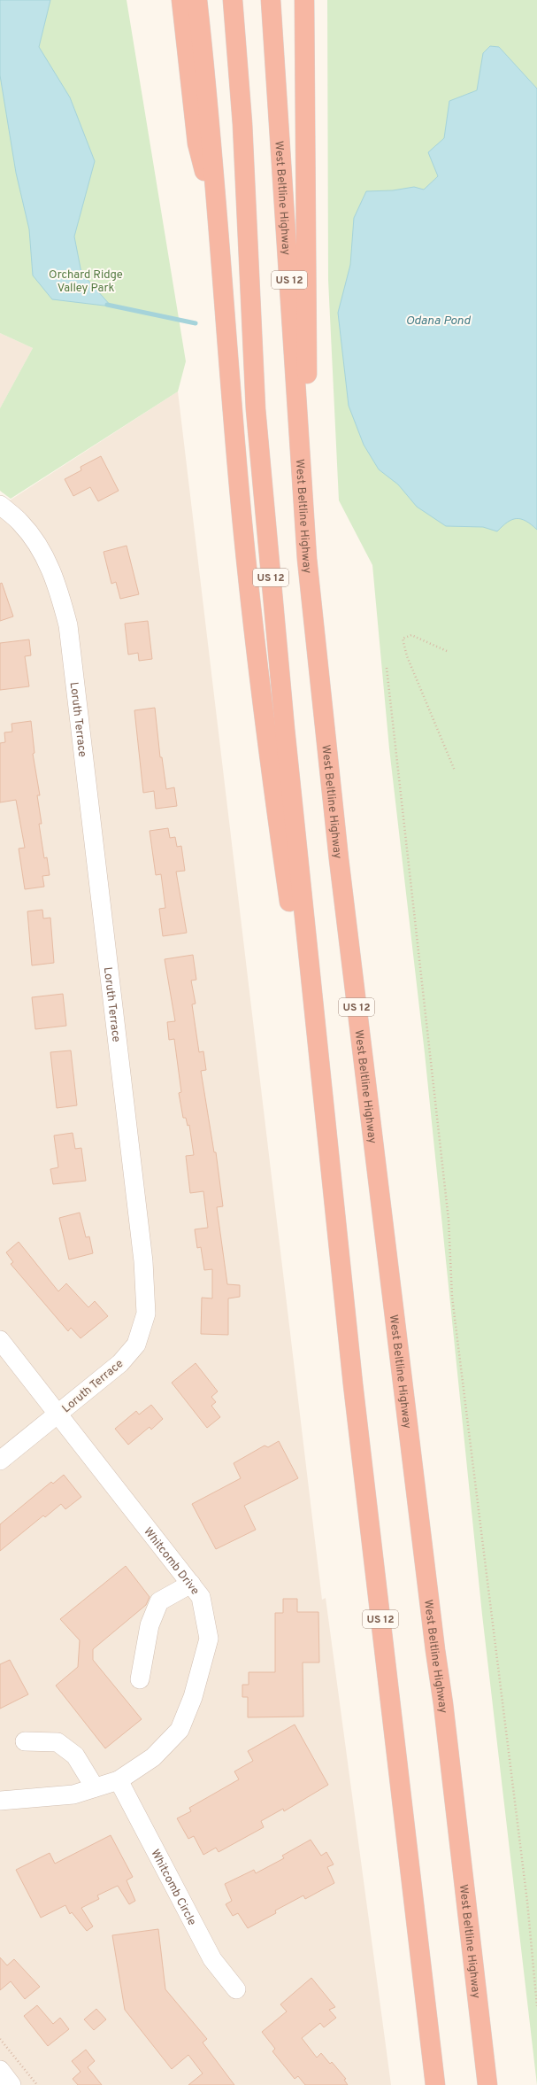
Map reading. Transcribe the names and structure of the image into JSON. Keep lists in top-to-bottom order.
{
  "streets": {
    "highway": ["West Beltline Highway", "US 12"],
    "street": ["Loruth Terrace", "Whitcomb Drive", "Whitcomb Circle"]
  },
  "crossings": [
    ["Loruth Terrace", "Whitcomb Drive"],
    ["Whitcomb Drive", "Whitcomb Circle"]
  ],
  "water": ["Odana Pond"],
  "parks": ["Orchard Ridge Valley Park"]
}
